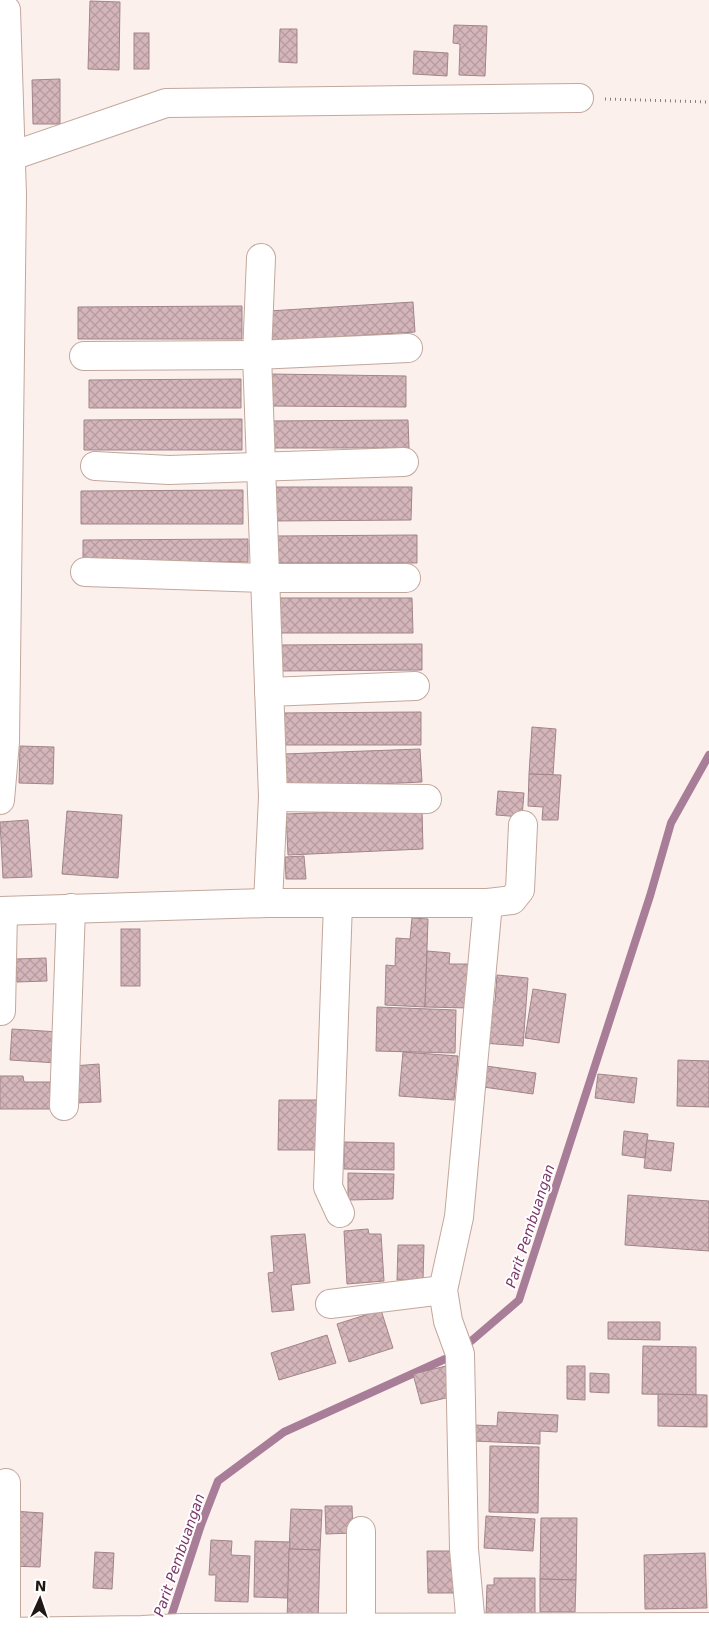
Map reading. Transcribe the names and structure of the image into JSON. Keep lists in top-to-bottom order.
{
  "water": ["Parit Pembuangan"],
  "north": "top"
}
